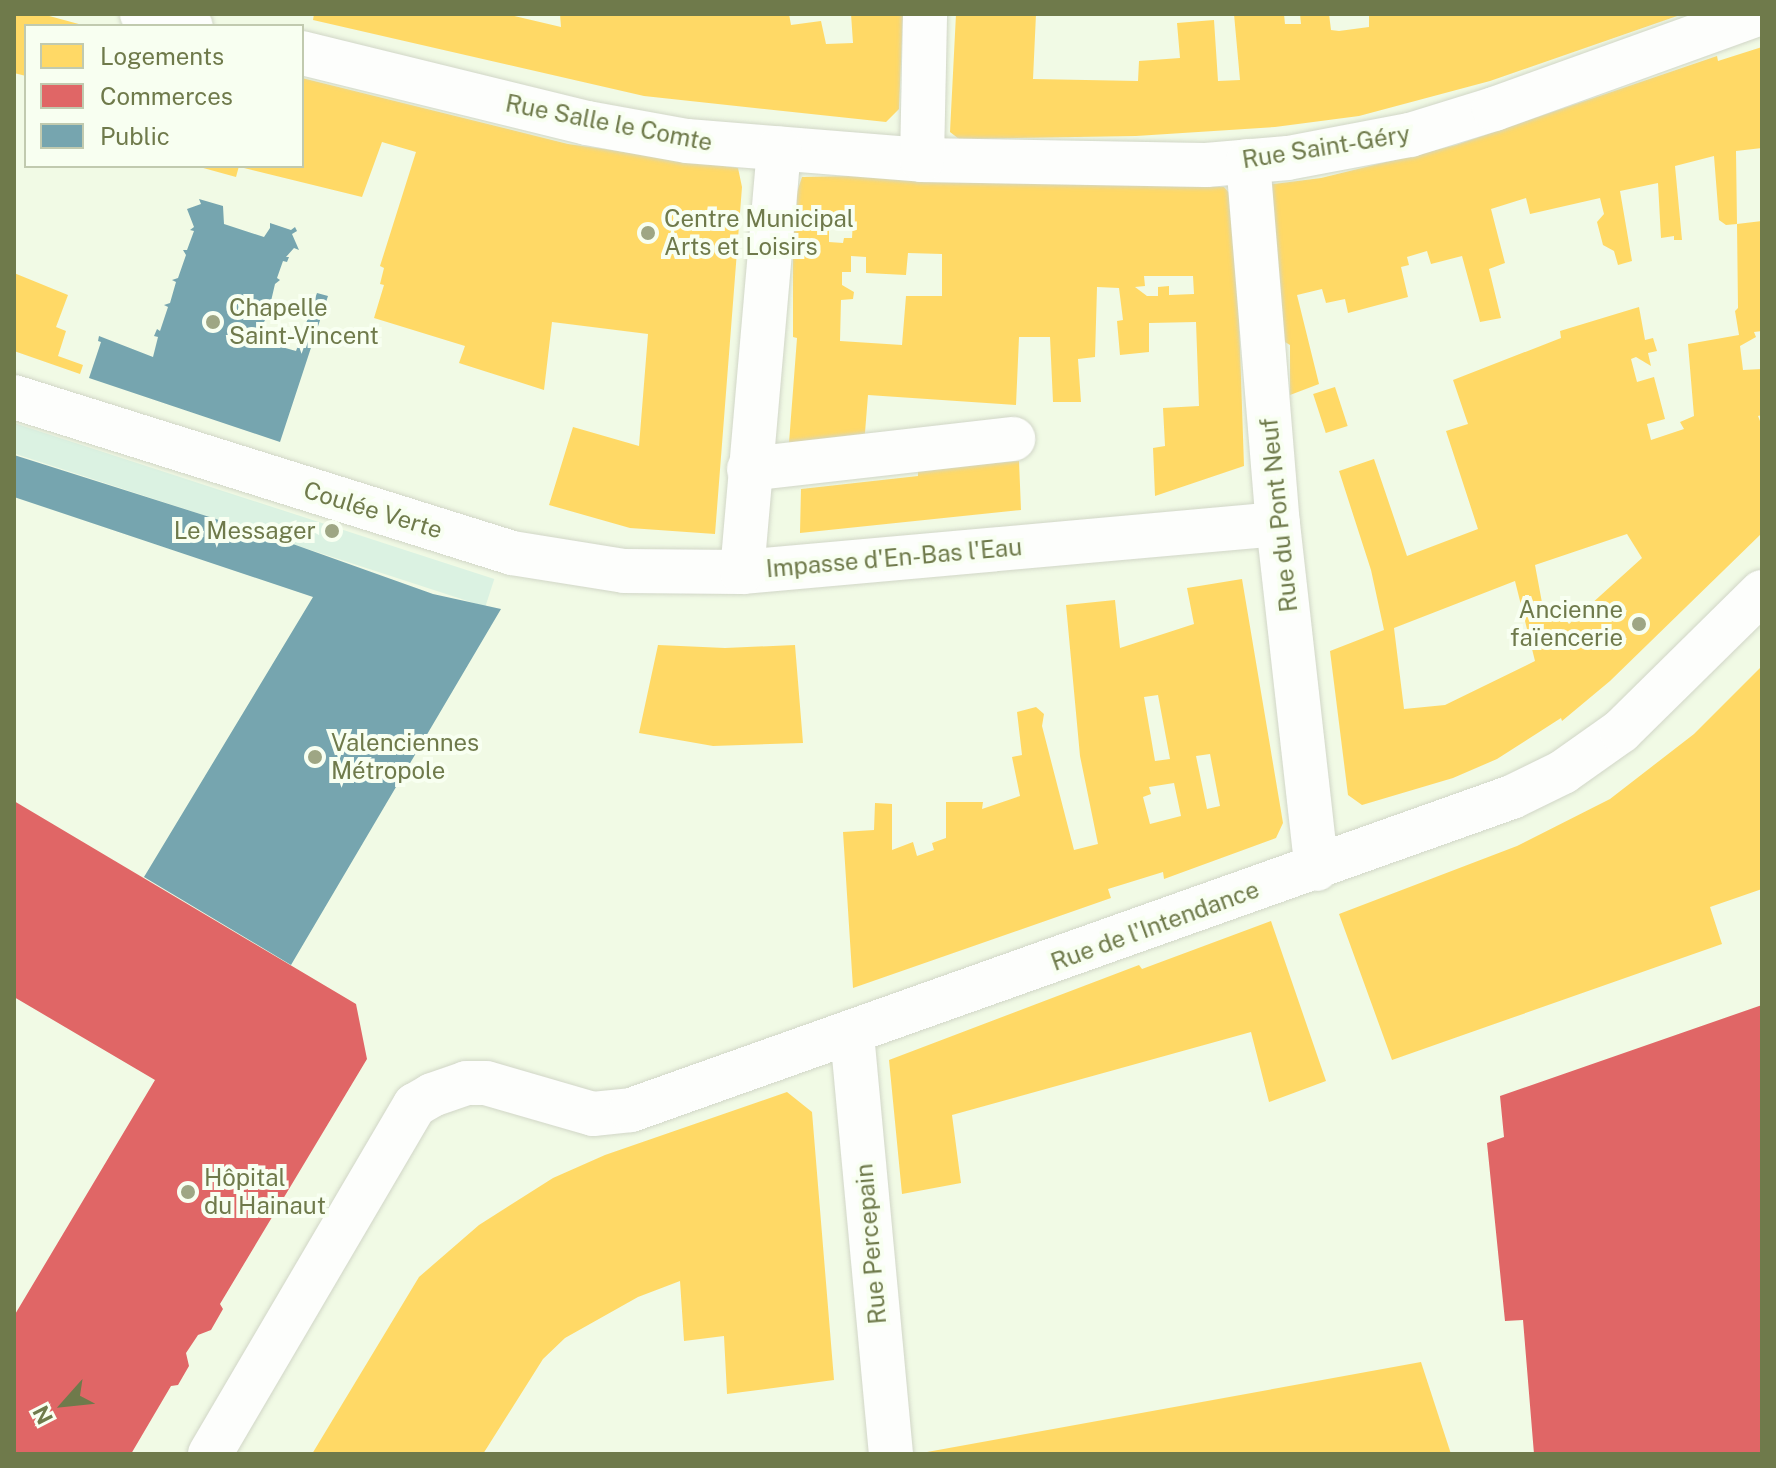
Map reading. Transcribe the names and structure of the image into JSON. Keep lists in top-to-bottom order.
{
  "streets": {
    "street": [
      "Rue Salle le Comte",
      "Rue Saint-Géry",
      "Coulée Verte",
      "Rue du Pont Neuf",
      "Impasse d'En-Bas l'Eau",
      "Rue de l'Intendance",
      "Rue Percepain"
    ]
  },
  "crossings": [
    ["Rue Salle le Comte", "Rue Saint-Géry"],
    ["Rue Salle le Comte", "Impasse d'En-Bas l'Eau"],
    ["Rue Saint-Géry", "Rue du Pont Neuf"],
    ["Coulée Verte", "Impasse d'En-Bas l'Eau"],
    ["Rue du Pont Neuf", "Impasse d'En-Bas l'Eau"],
    ["Rue du Pont Neuf", "Rue de l'Intendance"],
    ["Rue de l'Intendance", "Rue Percepain"]
  ],
  "places": [
    "Centre Municipal Arts et Loisirs",
    "Chapelle Saint-Vincent",
    "Le Messager",
    "Ancienne faïencerie",
    "Valenciennes Métropole",
    "Hôpital du Hainaut"
  ],
  "legend": ["Logements", "Commerces", "Public"],
  "north": "bottom left"
}
